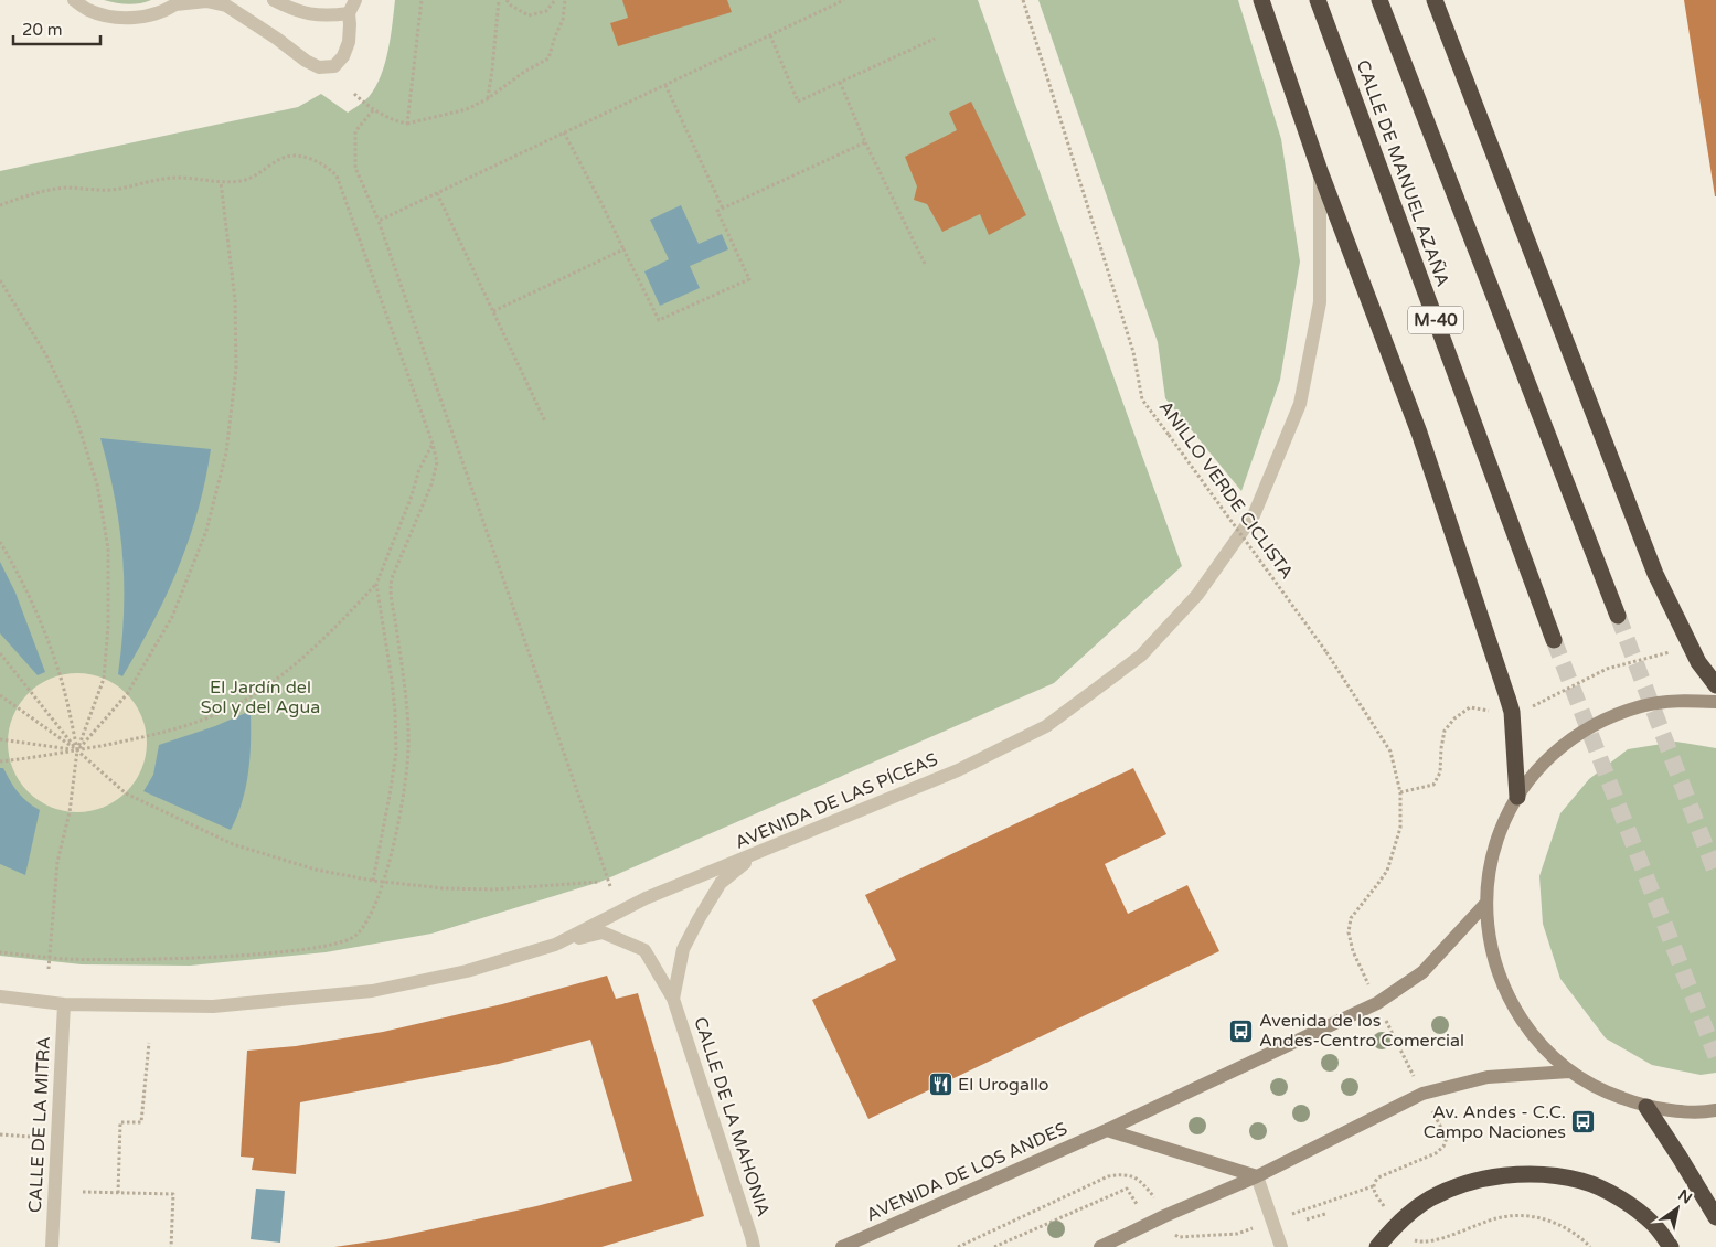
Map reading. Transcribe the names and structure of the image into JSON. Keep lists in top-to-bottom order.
{
  "streets": {
    "highway": ["CALLE DE MANUEL AZAÑA", "M-40"],
    "main road": ["AVENIDA DE LOS ANDES"],
    "street": ["AVENIDA DE LAS PÍCEAS", "CALLE DE LA MAHONIA", "CALLE DE LA MITRA"],
    "path": ["ANILLO VERDE CICLISTA"]
  },
  "crossings": [
    ["AVENIDA DE LAS PÍCEAS", "CALLE DE LA MAHONIA"],
    ["AVENIDA DE LAS PÍCEAS", "CALLE DE LA MITRA"]
  ],
  "parks": ["El Jardín del Sol y del Agua"],
  "places": {
    "bus stop": ["Avenida de los Andes-Centro Comercial", "Av. Andes - C.C. Campo Naciones"],
    "restaurant": ["El Urogallo"]
  },
  "scale_bar": "20 m",
  "north": "top right"
}
